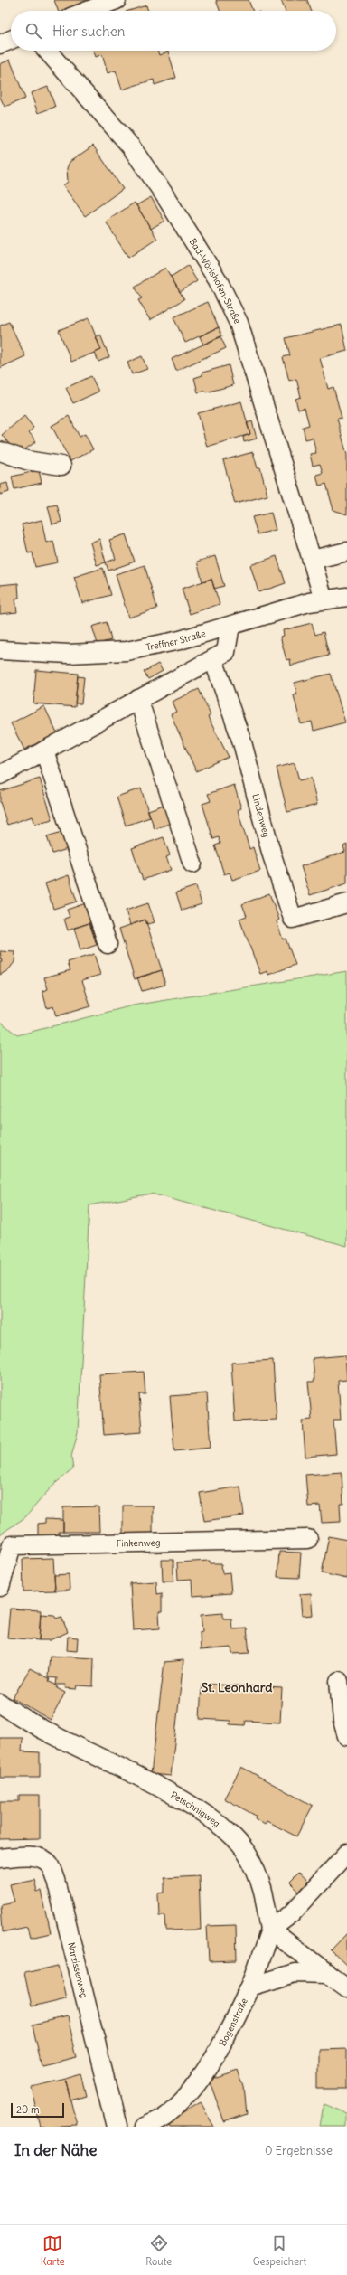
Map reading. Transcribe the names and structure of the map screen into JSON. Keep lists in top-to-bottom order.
{
  "streets": {
    "street": [
      "Bad-Wörishofen-Straße",
      "Treffner Straße",
      "Lindenweg",
      "Finkenweg",
      "Petschnigweg",
      "Narzissenweg",
      "Bogenstraße"
    ]
  },
  "districts": ["St. Leonhard"],
  "scale_bar": "20 m",
  "page": {
    "search": "Hier suchen",
    "scale": "20 m",
    "heading": ["In der Nähe", "0 Ergebnisse"],
    "nav": ["Karte", "Route", "Gespeichert"]
  }
}
